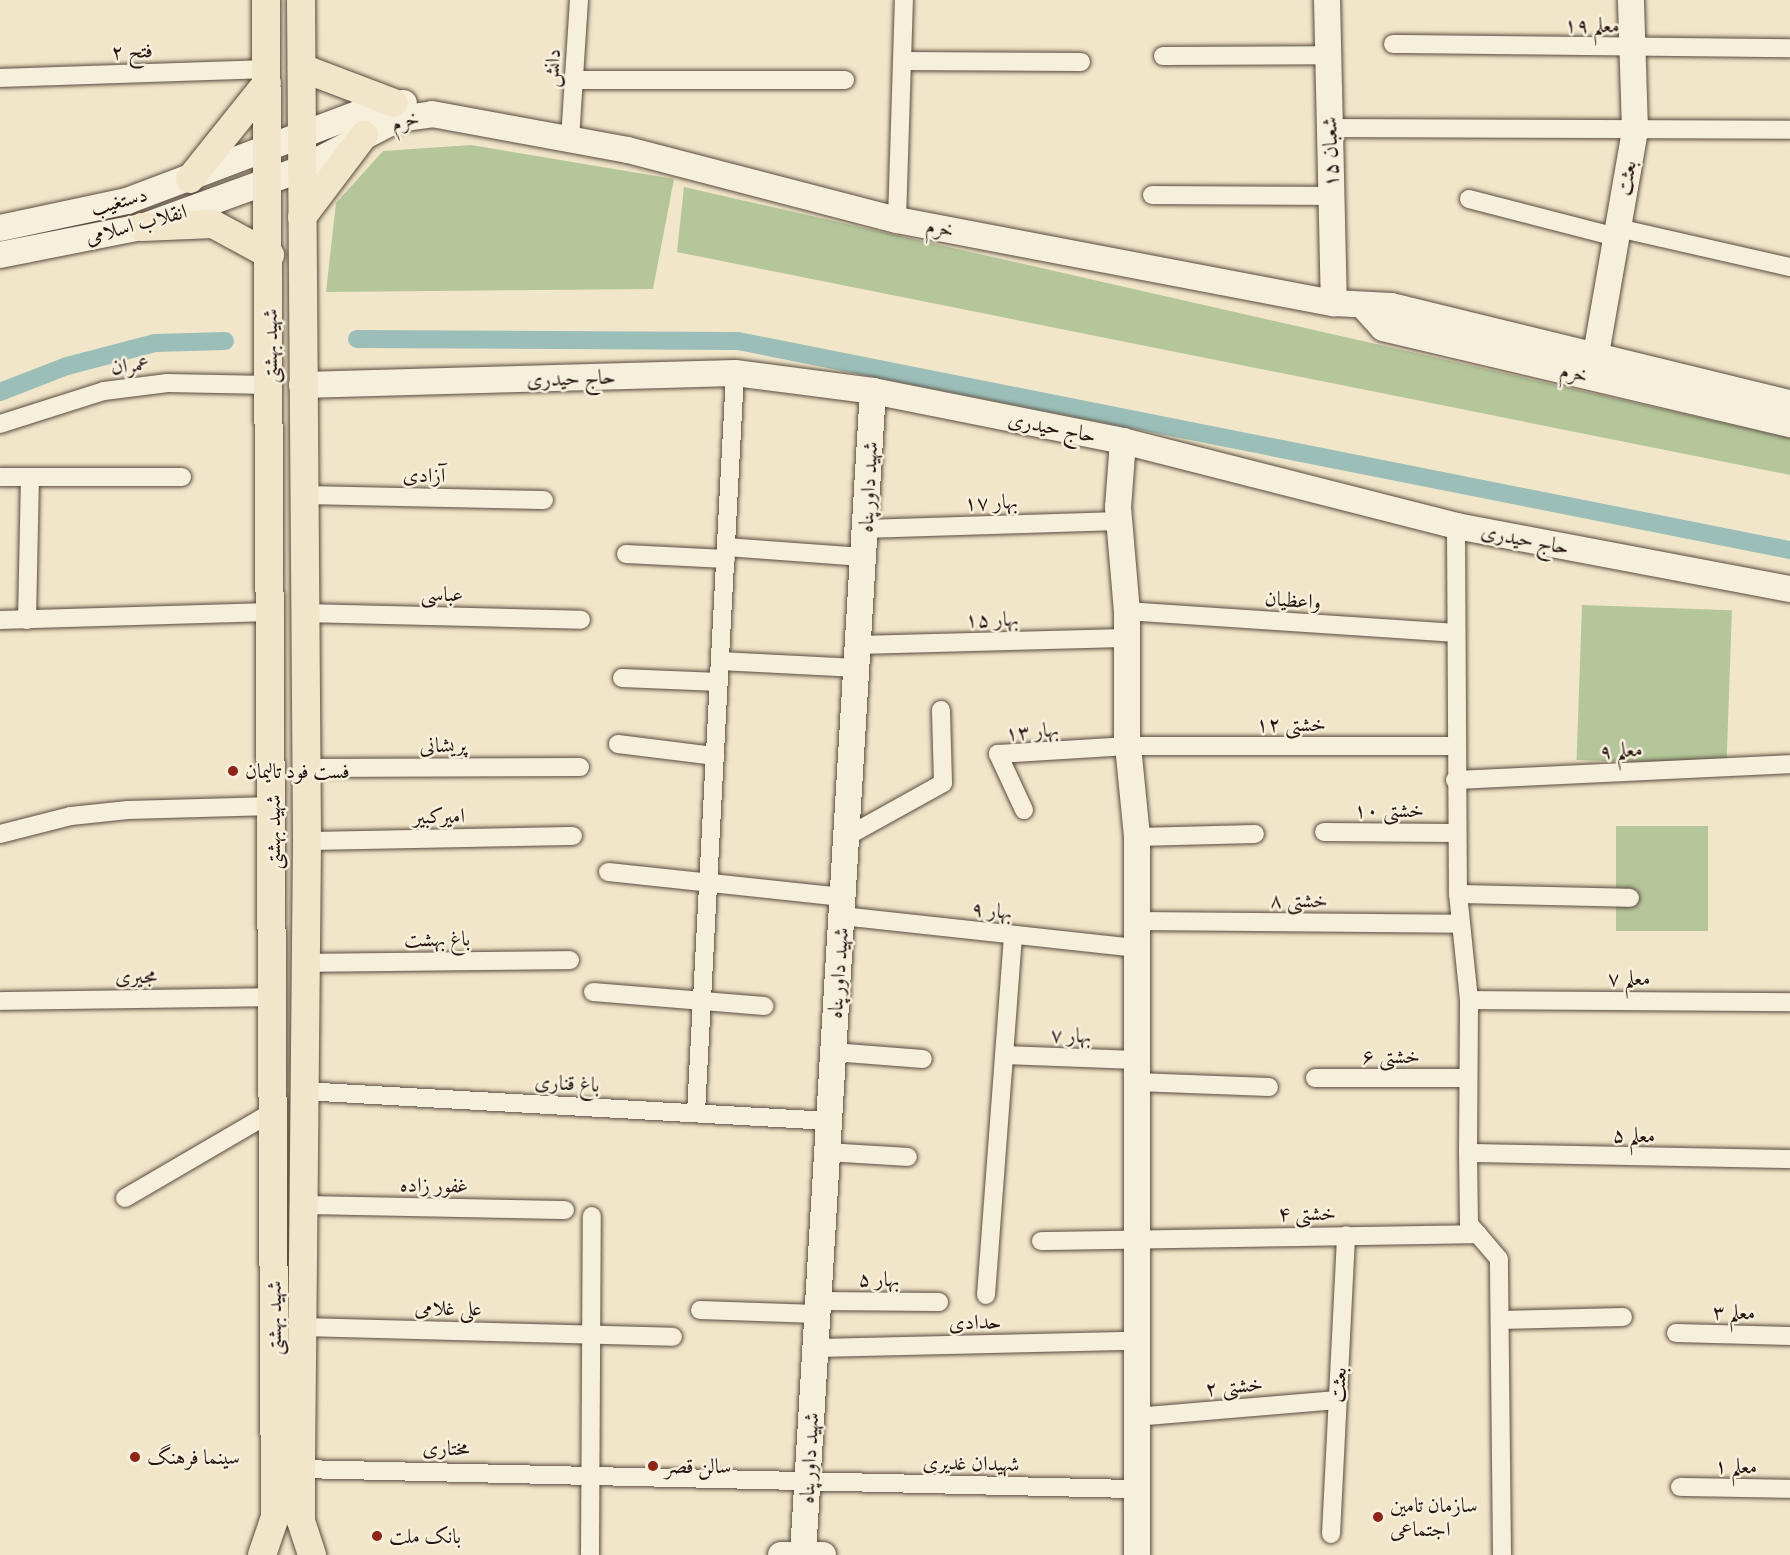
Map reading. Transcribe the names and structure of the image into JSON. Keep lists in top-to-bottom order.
{
  "streets": {
    "main road": ["شهید بهشتی"],
    "street": [
      "معلم ۱۹",
      "فتح ۲",
      "دانش",
      "خرم",
      "۱۵ شعبان",
      "بعثت",
      "دستغیب",
      "انقلاب اسلامی",
      "عمران",
      "حاج حیدری",
      "آزادی",
      "شهید داورپناه",
      "بهار ۱۷",
      "عباسی",
      "واعظیان",
      "بهار ۱۵",
      "خشتی ۱۲",
      "بهار ۱۳",
      "پریشانی",
      "معلم ۹",
      "خشتی ۱۰",
      "امیرکبیر",
      "خشتی ۸",
      "بهار ۹",
      "باغ بهشت",
      "مجیری",
      "معلم ۷",
      "بهار ۷",
      "خشتی ۶",
      "باغ قناری",
      "معلم ۵",
      "غفور زاده",
      "خشتی ۴",
      "بهار ۵",
      "علی غلامی",
      "معلم ۳",
      "حدادی",
      "خشتی ۲",
      "مختاری",
      "شهیدان غدیری",
      "معلم ۱"
    ]
  },
  "crossings": [
    ["معلم ۱۹", "بعثت"],
    ["فتح ۲", "شهید بهشتی"],
    ["دانش", "خرم"],
    ["خرم", "۱۵ شعبان"],
    ["خرم", "بعثت"],
    ["خرم", "دستغیب"],
    ["خرم", "انقلاب اسلامی"],
    ["خرم", "شهید بهشتی"],
    ["بعثت", "خشتی ۴"],
    ["بعثت", "خشتی ۲"],
    ["دستغیب", "شهید بهشتی"],
    ["انقلاب اسلامی", "شهید بهشتی"],
    ["شهید بهشتی", "عمران"],
    ["شهید بهشتی", "حاج حیدری"],
    ["شهید بهشتی", "آزادی"],
    ["شهید بهشتی", "عباسی"],
    ["شهید بهشتی", "پریشانی"],
    ["شهید بهشتی", "امیرکبیر"],
    ["شهید بهشتی", "باغ بهشت"],
    ["شهید بهشتی", "مجیری"],
    ["شهید بهشتی", "باغ قناری"],
    ["شهید بهشتی", "غفور زاده"],
    ["شهید بهشتی", "علی غلامی"],
    ["شهید بهشتی", "مختاری"],
    ["حاج حیدری", "شهید داورپناه"],
    ["شهید داورپناه", "بهار ۱۷"],
    ["شهید داورپناه", "بهار ۱۵"],
    ["شهید داورپناه", "بهار ۹"],
    ["شهید داورپناه", "باغ قناری"],
    ["شهید داورپناه", "بهار ۵"],
    ["شهید داورپناه", "حدادی"],
    ["شهید داورپناه", "مختاری"],
    ["شهید داورپناه", "شهیدان غدیری"],
    ["خشتی ۱۲", "بهار ۱۳"],
    ["مختاری", "شهیدان غدیری"]
  ],
  "places": [
    "فست فود تالیمان",
    "سینما فرهنگ",
    "سالن قصر",
    "سازمان تامین اجتماعی",
    "بانک ملت"
  ]
}
